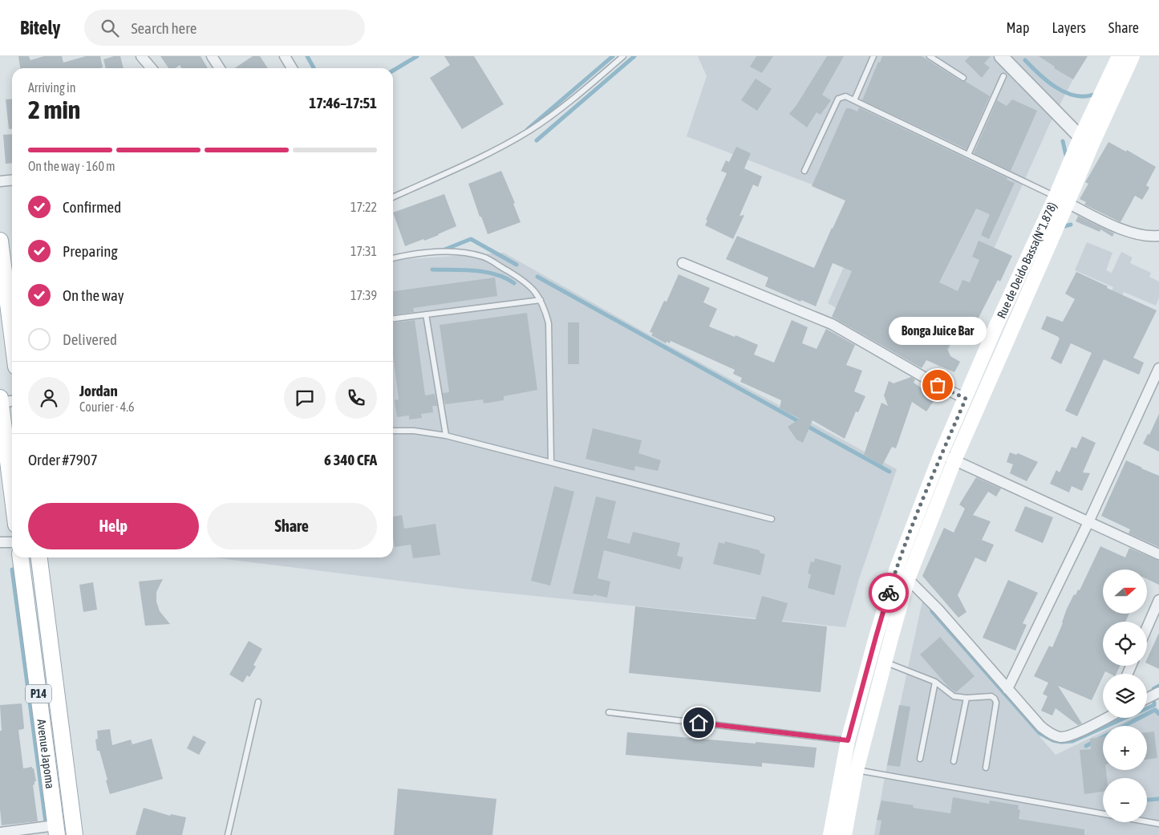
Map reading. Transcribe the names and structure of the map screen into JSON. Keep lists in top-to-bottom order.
{
  "streets": {
    "main road": ["Rue de Deido Bassa(N°1.878)", "P14", "Avenue Japoma"]
  },
  "places": ["Bonga Juice Bar"],
  "north": "right",
  "page": {
    "header": "Bitely",
    "search": "Search here",
    "nav": ["Map", "Layers", "Share"],
    "heading": ["2 min", "Arriving in", "17:46–17:51"],
    "panel": [
      "Jordan",
      "Courier · 4.6",
      "Order #7907",
      "6 340 CFA"
    ],
    "bar": "On the way · 160 m",
    "list": [
      ["Confirmed", "17:22"],
      ["Preparing", "17:31"],
      ["On the way", "17:39"],
      "Delivered"
    ],
    "bubble": "Bonga Juice Bar",
    "buttons": ["Help", "Share"],
    "map_buttons": ["+", "−"]
  }
}
